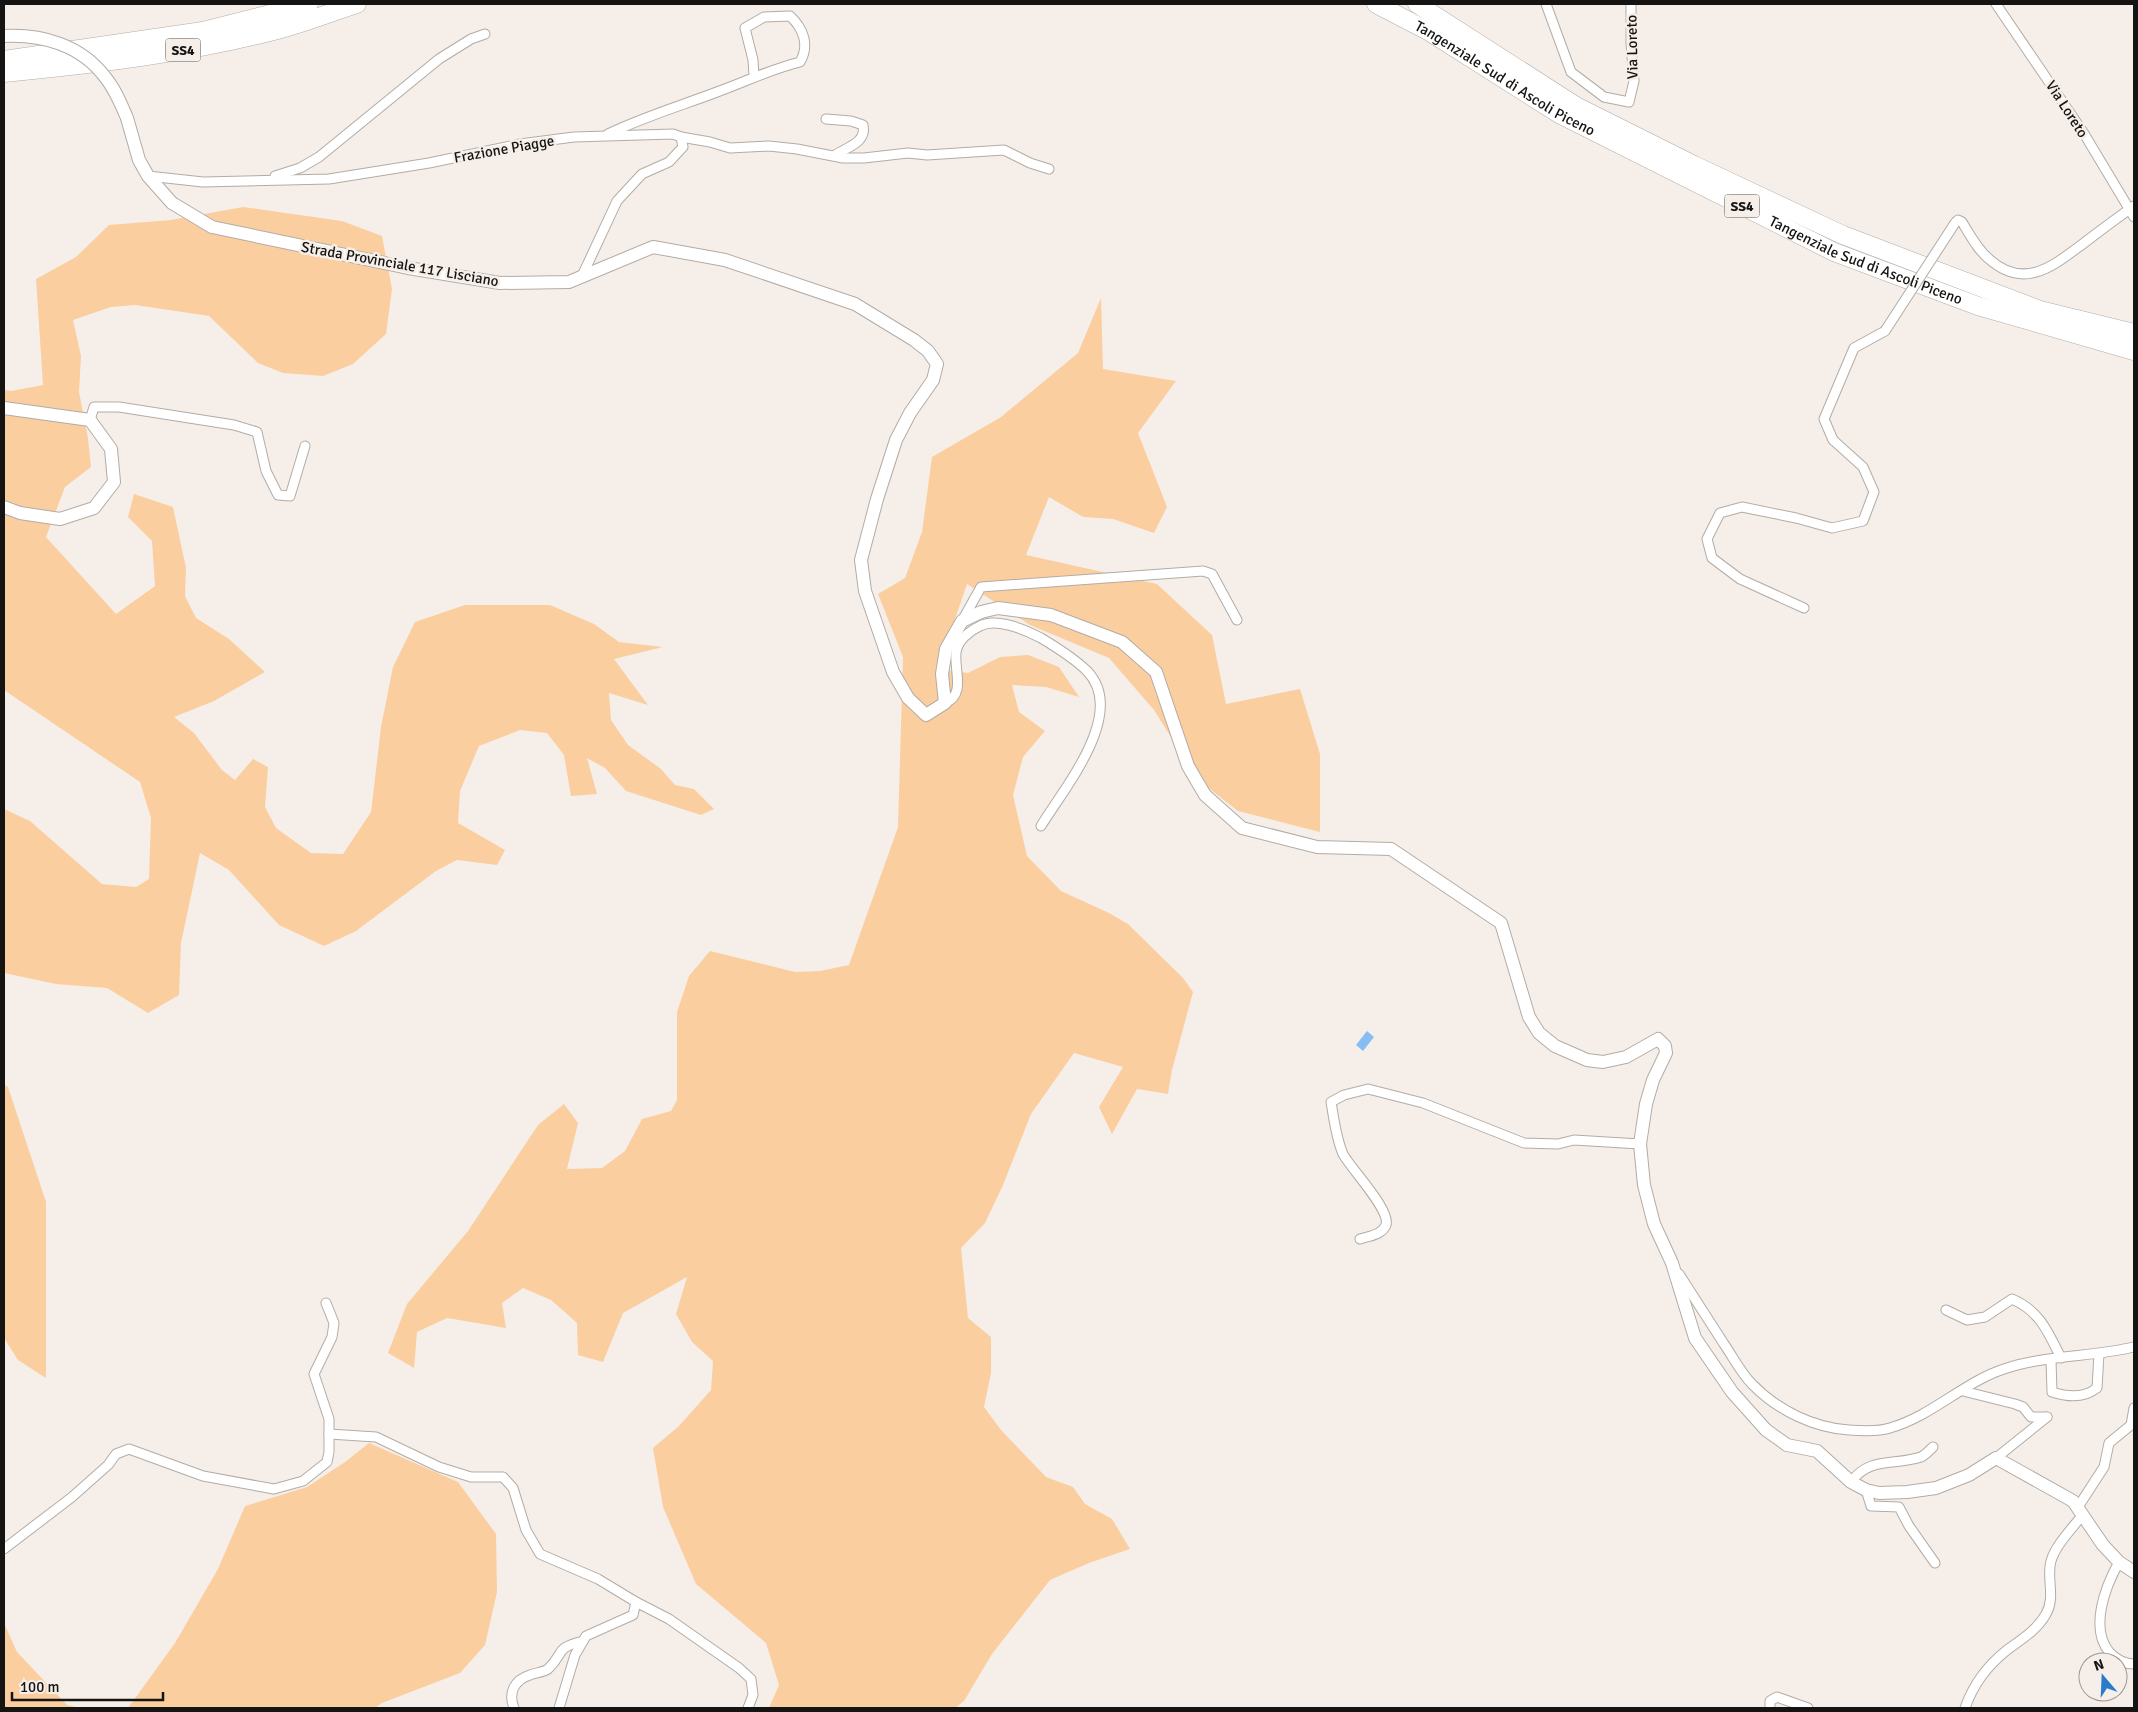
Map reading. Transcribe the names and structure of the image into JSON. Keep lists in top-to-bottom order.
{
  "streets": {
    "highway": ["SS4", "Tangenziale Sud di Ascoli Piceno"],
    "street": ["Via Loreto", "Frazione Piagge", "Strada Provinciale 117 Lisciano"]
  },
  "crossings": [
    ["Frazione Piagge", "Strada Provinciale 117 Lisciano"]
  ],
  "scale_bar": "100 m",
  "north": "top"
}
